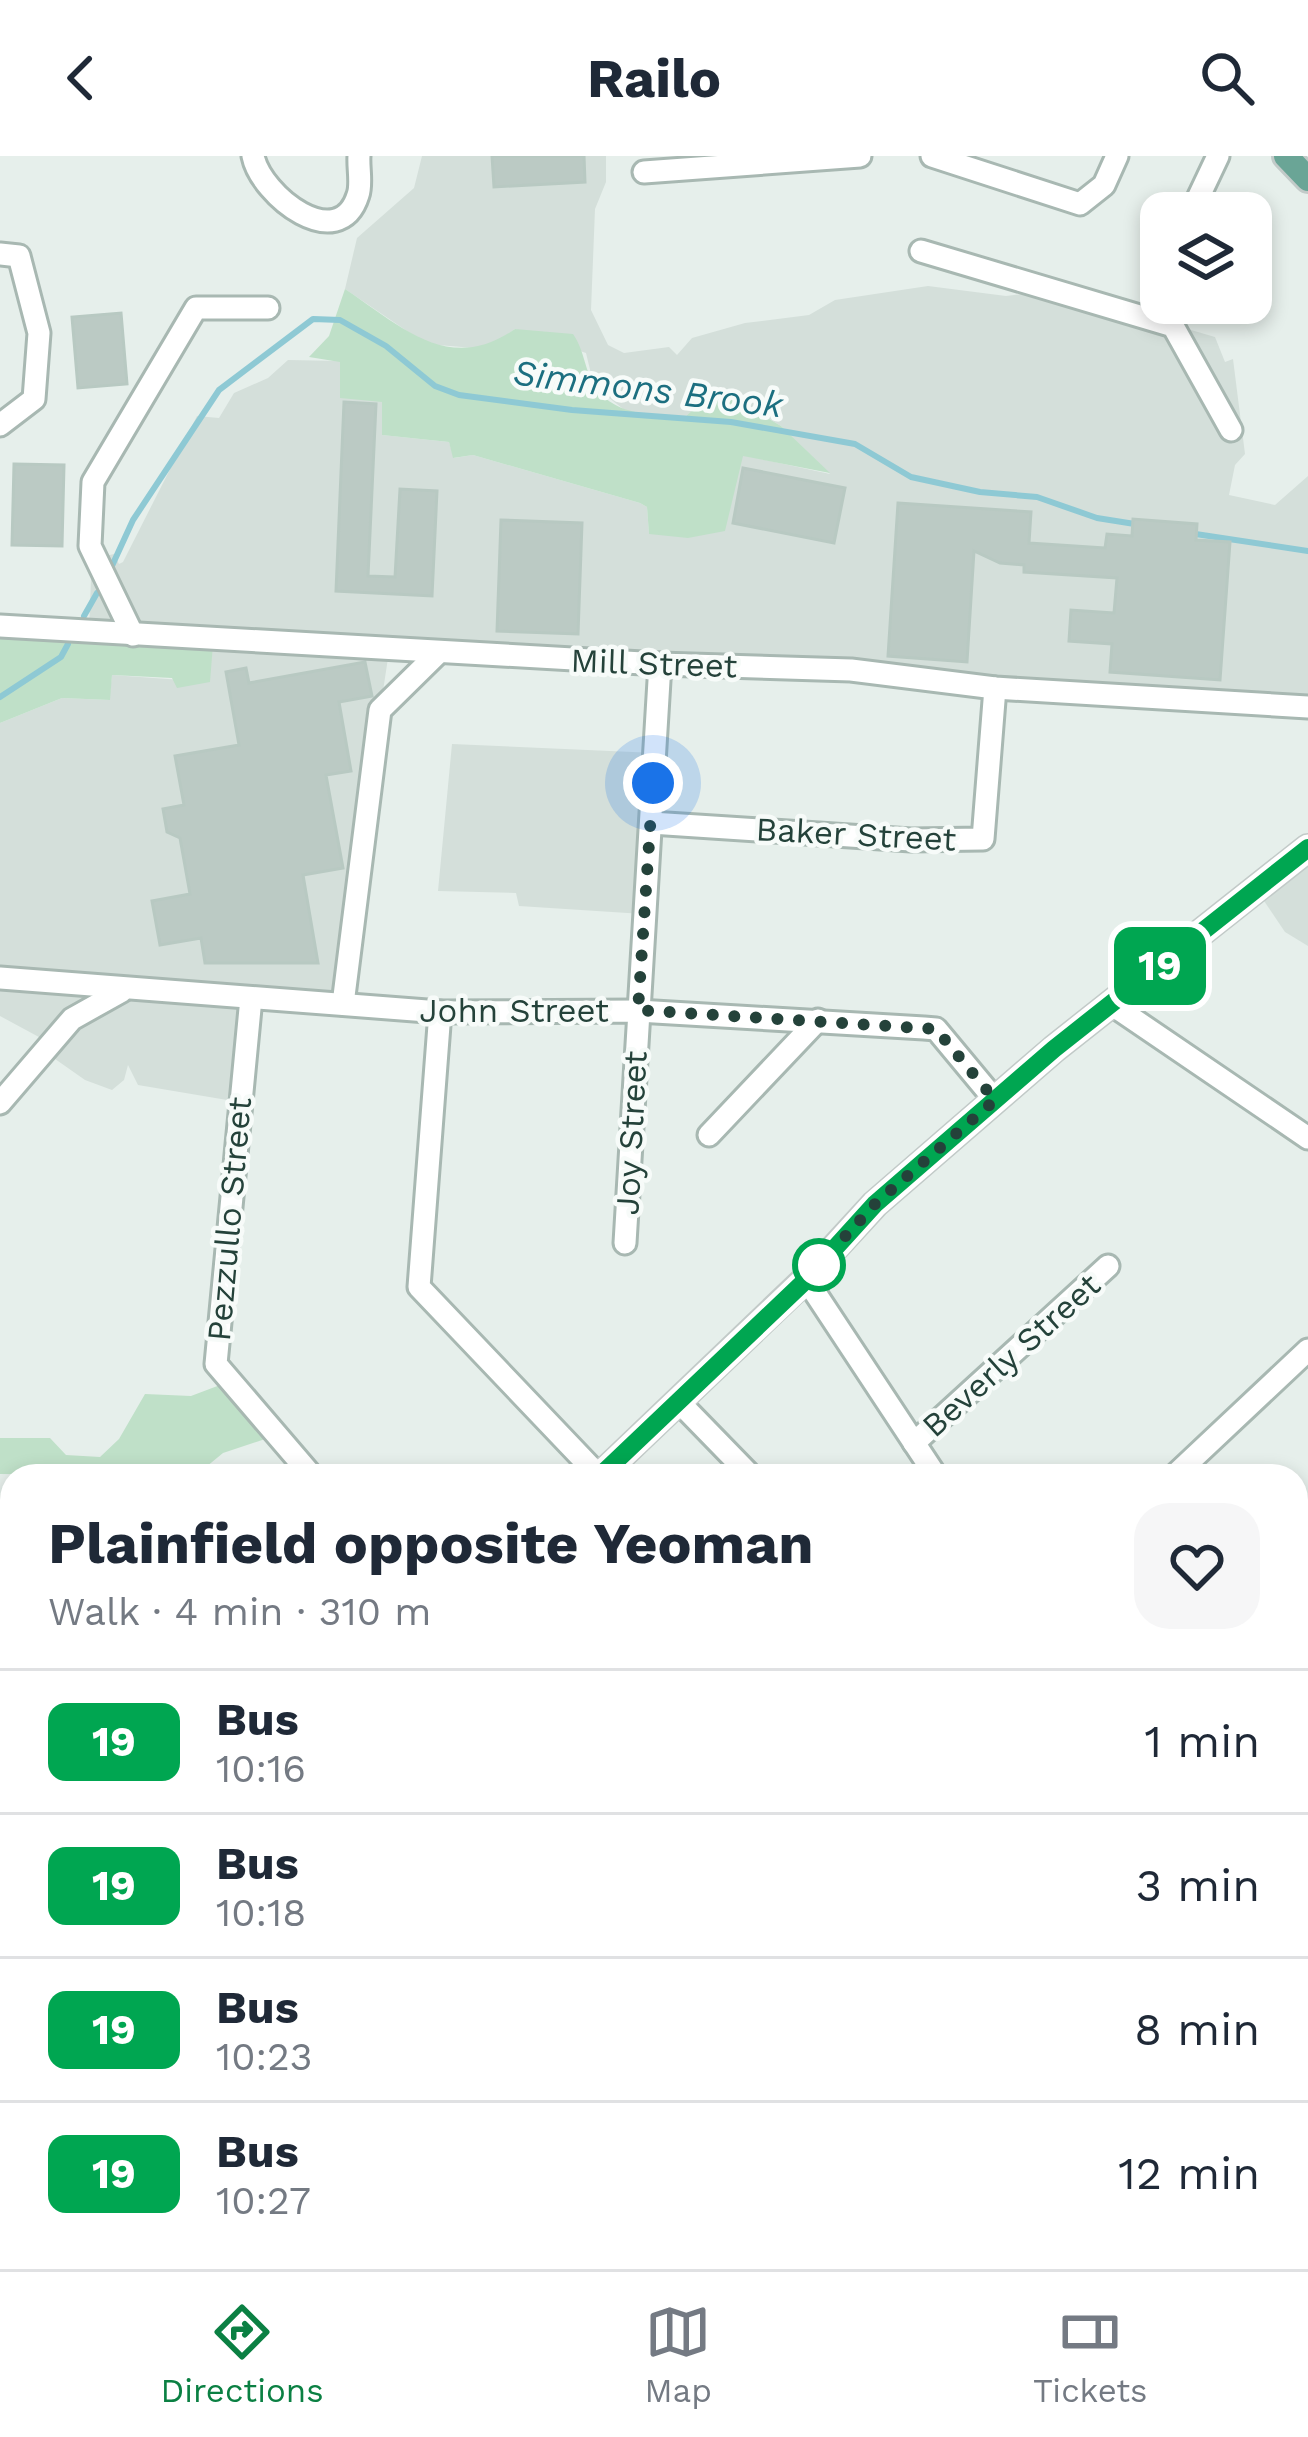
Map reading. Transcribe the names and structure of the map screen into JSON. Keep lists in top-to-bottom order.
{
  "streets": {
    "street": [
      "Mill Street",
      "Baker Street",
      "John Street",
      "Joy Street",
      "Pezzullo Street",
      "Beverly Street"
    ]
  },
  "crossings": [
    ["Mill Street", "Baker Street"],
    ["Mill Street", "Joy Street"],
    ["Baker Street", "Joy Street"],
    ["John Street", "Joy Street"],
    ["John Street", "Pezzullo Street"]
  ],
  "water": ["Simmons Brook"],
  "lines": ["bus line 19"],
  "page": {
    "header": "Railo",
    "on_map": "19",
    "heading": ["Plainfield opposite Yeoman", "Walk · 4 min · 310 m"],
    "list": [
      {
        "mark": "19",
        "name": "Bus",
        "note": "10:16",
        "value": "1 min"
      },
      {
        "mark": "19",
        "name": "Bus",
        "note": "10:18",
        "value": "3 min"
      },
      {
        "mark": "19",
        "name": "Bus",
        "note": "10:23",
        "value": "8 min"
      },
      {
        "mark": "19",
        "name": "Bus",
        "note": "10:27",
        "value": "12 min"
      }
    ],
    "tabs": ["Directions", "Map", "Tickets"]
  }
}
